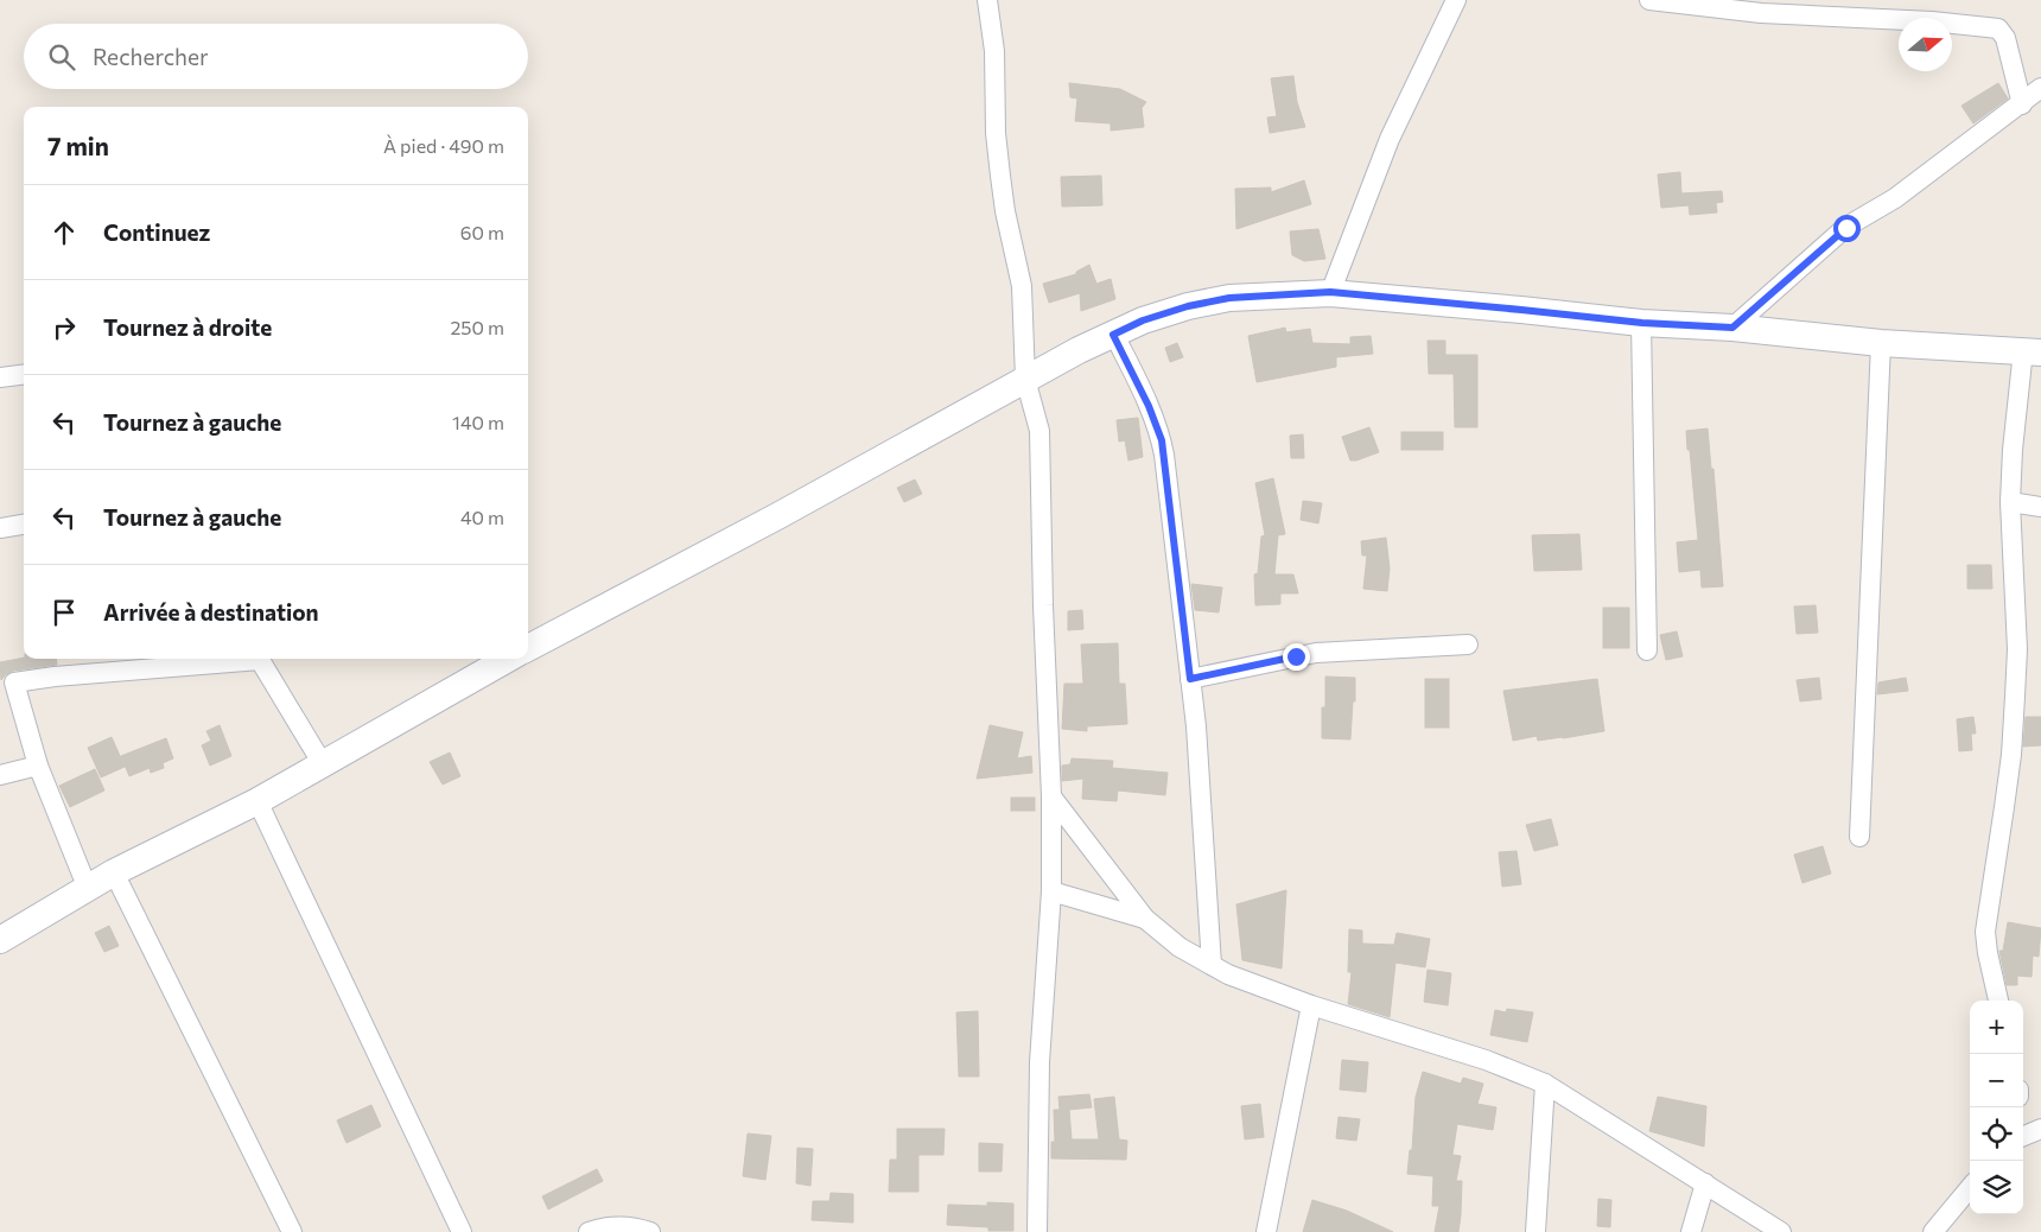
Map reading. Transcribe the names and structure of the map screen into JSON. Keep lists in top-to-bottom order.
{
  "north": "right",
  "page": {
    "search": "Rechercher",
    "heading": ["7 min", "À pied · 490 m"],
    "list": [
      ["Continuez", "60 m"],
      ["Tournez à droite", "250 m"],
      ["Tournez à gauche", "140 m"],
      ["Tournez à gauche", "40 m"],
      "Arrivée à destination"
    ],
    "map_buttons": ["+", "−"]
  }
}
